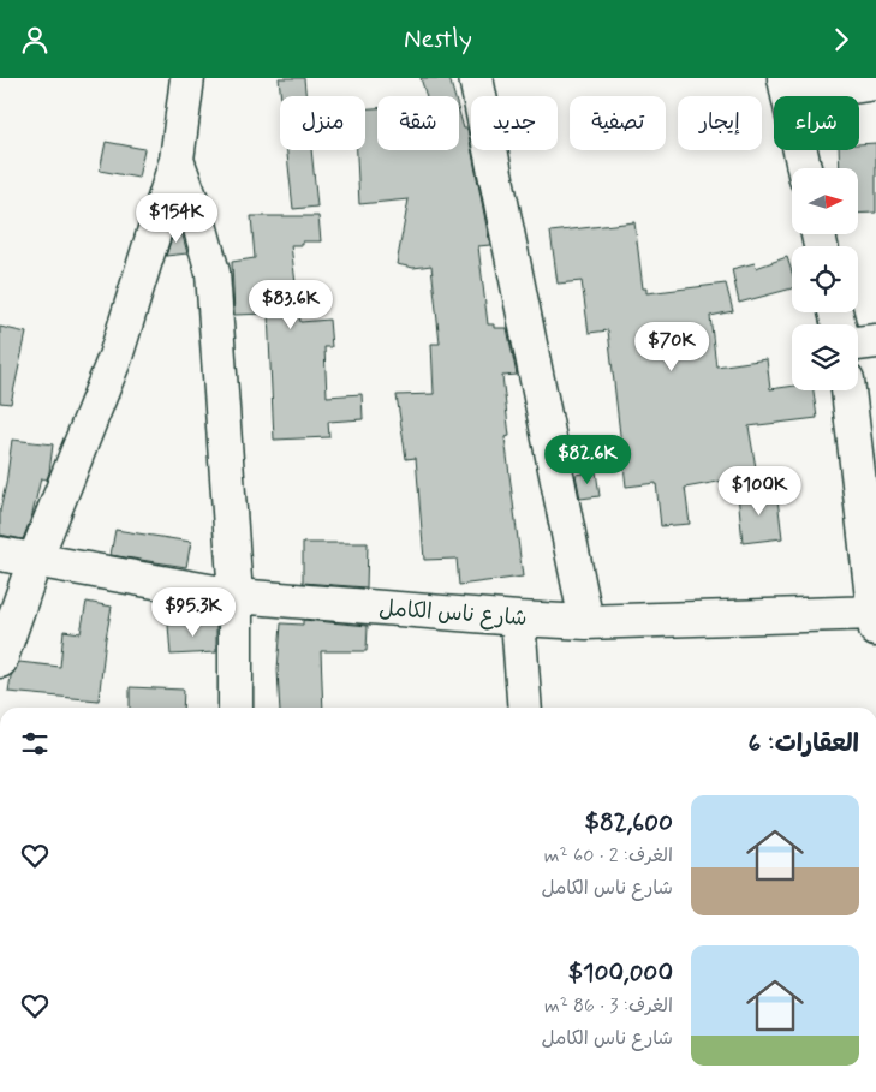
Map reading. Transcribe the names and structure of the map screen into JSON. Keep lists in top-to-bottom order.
{
  "streets": {
    "street": ["شارع ناس الكامل"]
  },
  "north": "right",
  "page": {
    "header": "Nestly",
    "chip": [
      "شراء",
      "إيجار",
      "تصفية",
      "جديد",
      "شقة",
      "منزل"
    ],
    "price": [
      "$154K",
      "$83.6K",
      "$70K",
      "$82.6K",
      "$100K",
      "$95.3K"
    ],
    "heading": "العقارات: 6",
    "list": [
      {
        "name": "$82,600",
        "note": "الغرف: 2 · 60 m² · شارع ناس الكامل"
      },
      {
        "name": "$100,000",
        "note": "الغرف: 3 · 86 m² · شارع ناس الكامل"
      }
    ]
  }
}
